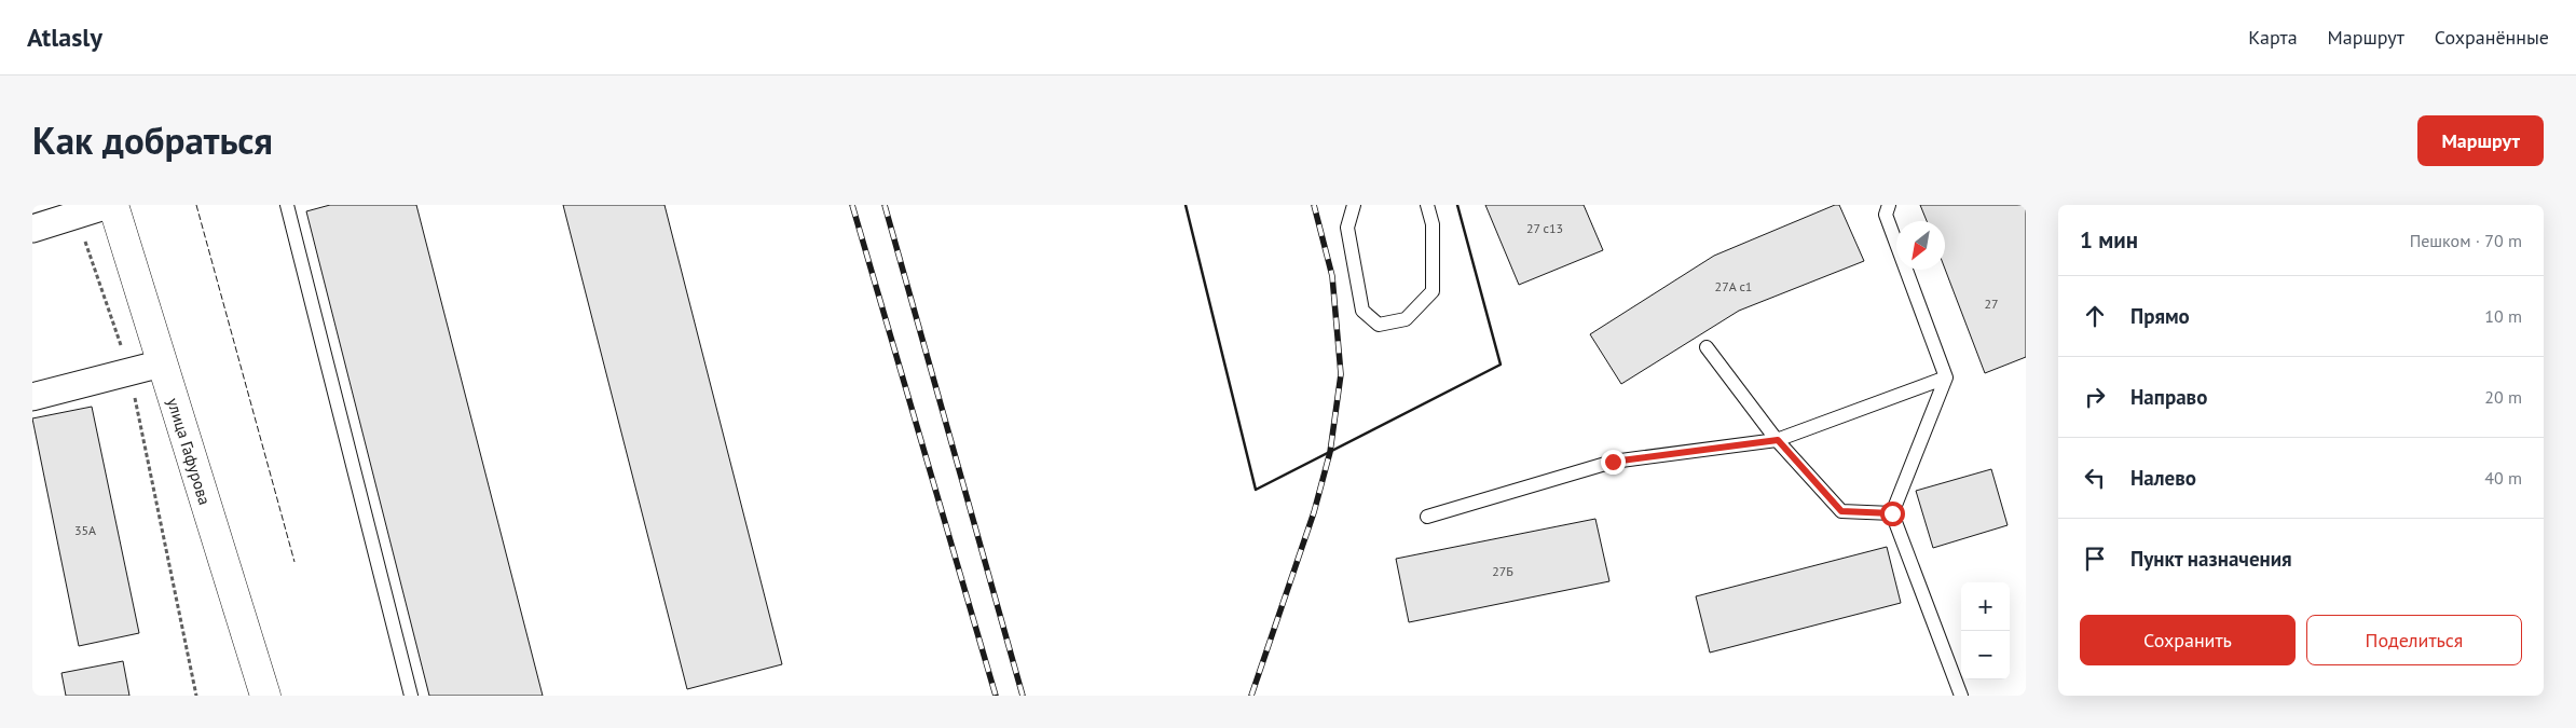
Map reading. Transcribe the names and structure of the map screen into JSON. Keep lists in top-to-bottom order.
{
  "streets": {
    "main road": ["улица Гафурова"]
  },
  "house_numbers": [
    "27 с13",
    "27А с1",
    "27",
    "35А",
    "27Б"
  ],
  "north": "bottom left",
  "page": {
    "header": "Atlasly",
    "nav": ["Карта", "Маршрут", "Сохранённые"],
    "title": "Как добраться",
    "buttons": [
      "Маршрут",
      ["Сохранить", "Поделиться"]
    ],
    "heading": ["1 мин", "Пешком · 70 m"],
    "list": [
      ["Прямо", "10 m"],
      ["Направо", "20 m"],
      ["Налево", "40 m"],
      "Пункт назначения"
    ],
    "map_buttons": ["+", "−"]
  }
}
